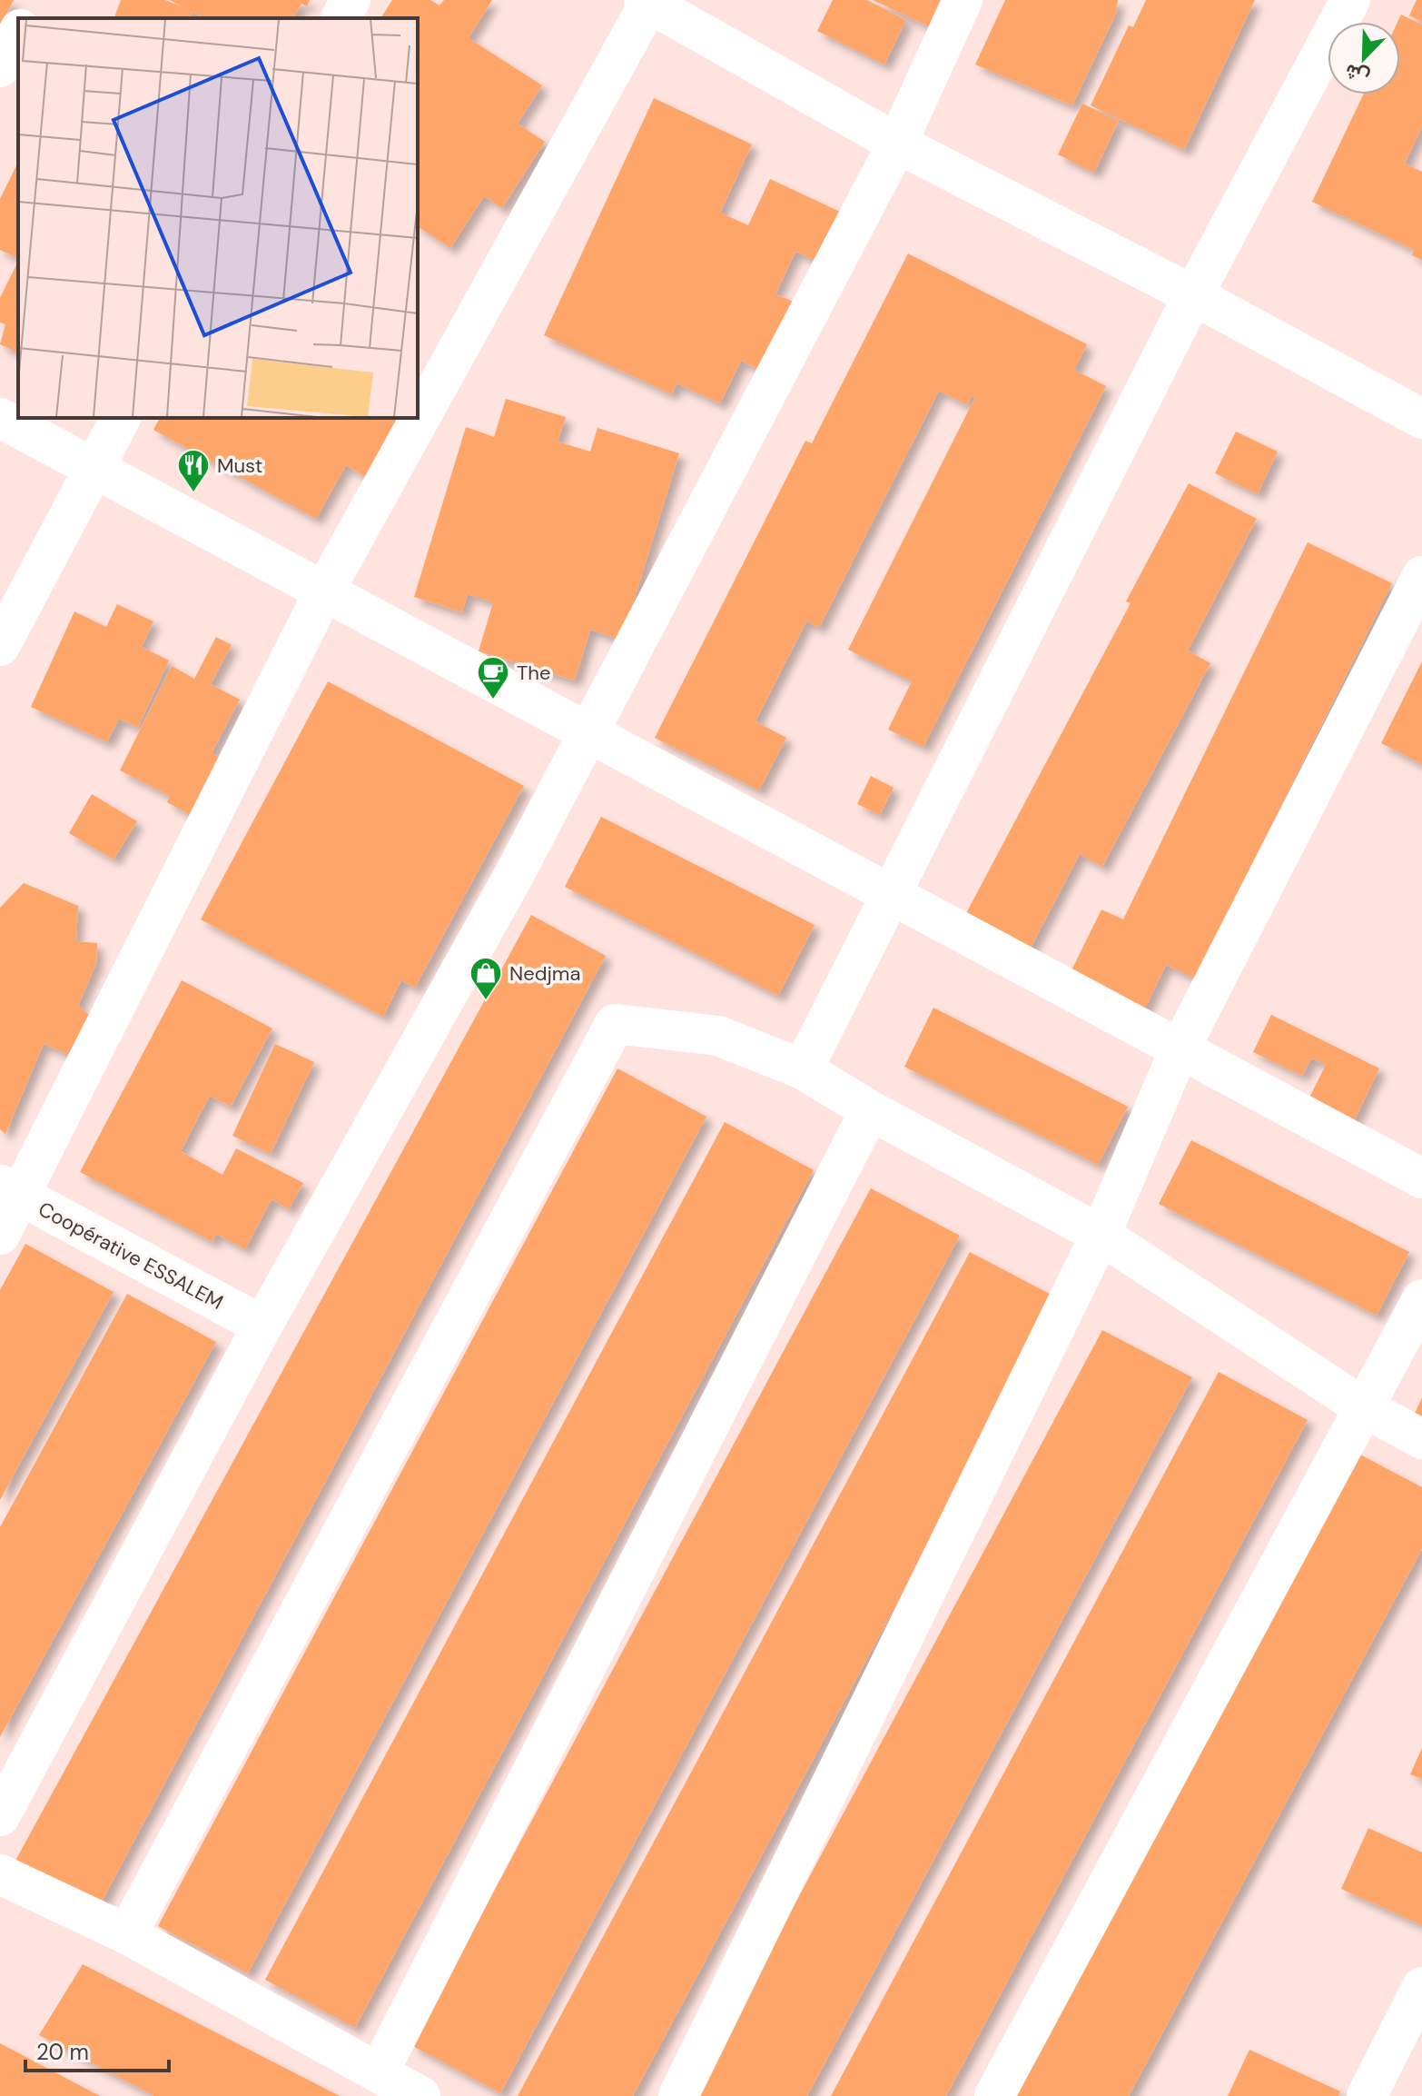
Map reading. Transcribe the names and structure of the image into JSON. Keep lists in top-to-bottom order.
{
  "streets": {
    "street": ["Coopérative ESSALEM"]
  },
  "places": {
    "restaurant": ["Must"],
    "cafe": ["The"],
    "shop": ["Nedjma"]
  },
  "scale_bar": "20 m",
  "north": "bottom left"
}
